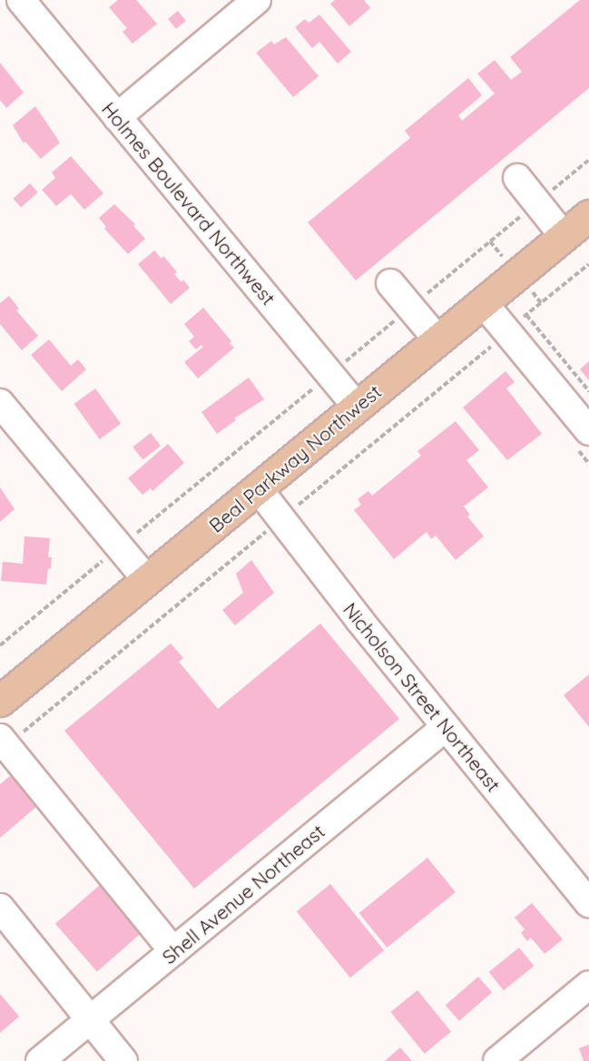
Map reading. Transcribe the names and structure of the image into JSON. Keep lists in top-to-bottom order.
{
  "streets": {
    "main road": ["Beal Parkway Northwest"],
    "street": ["Holmes Boulevard Northwest", "Nicholson Street Northeast", "Shell Avenue Northeast"]
  },
  "crossings": [
    ["Holmes Boulevard Northwest", "Beal Parkway Northwest"],
    ["Beal Parkway Northwest", "Nicholson Street Northeast"],
    ["Nicholson Street Northeast", "Shell Avenue Northeast"]
  ]
}
